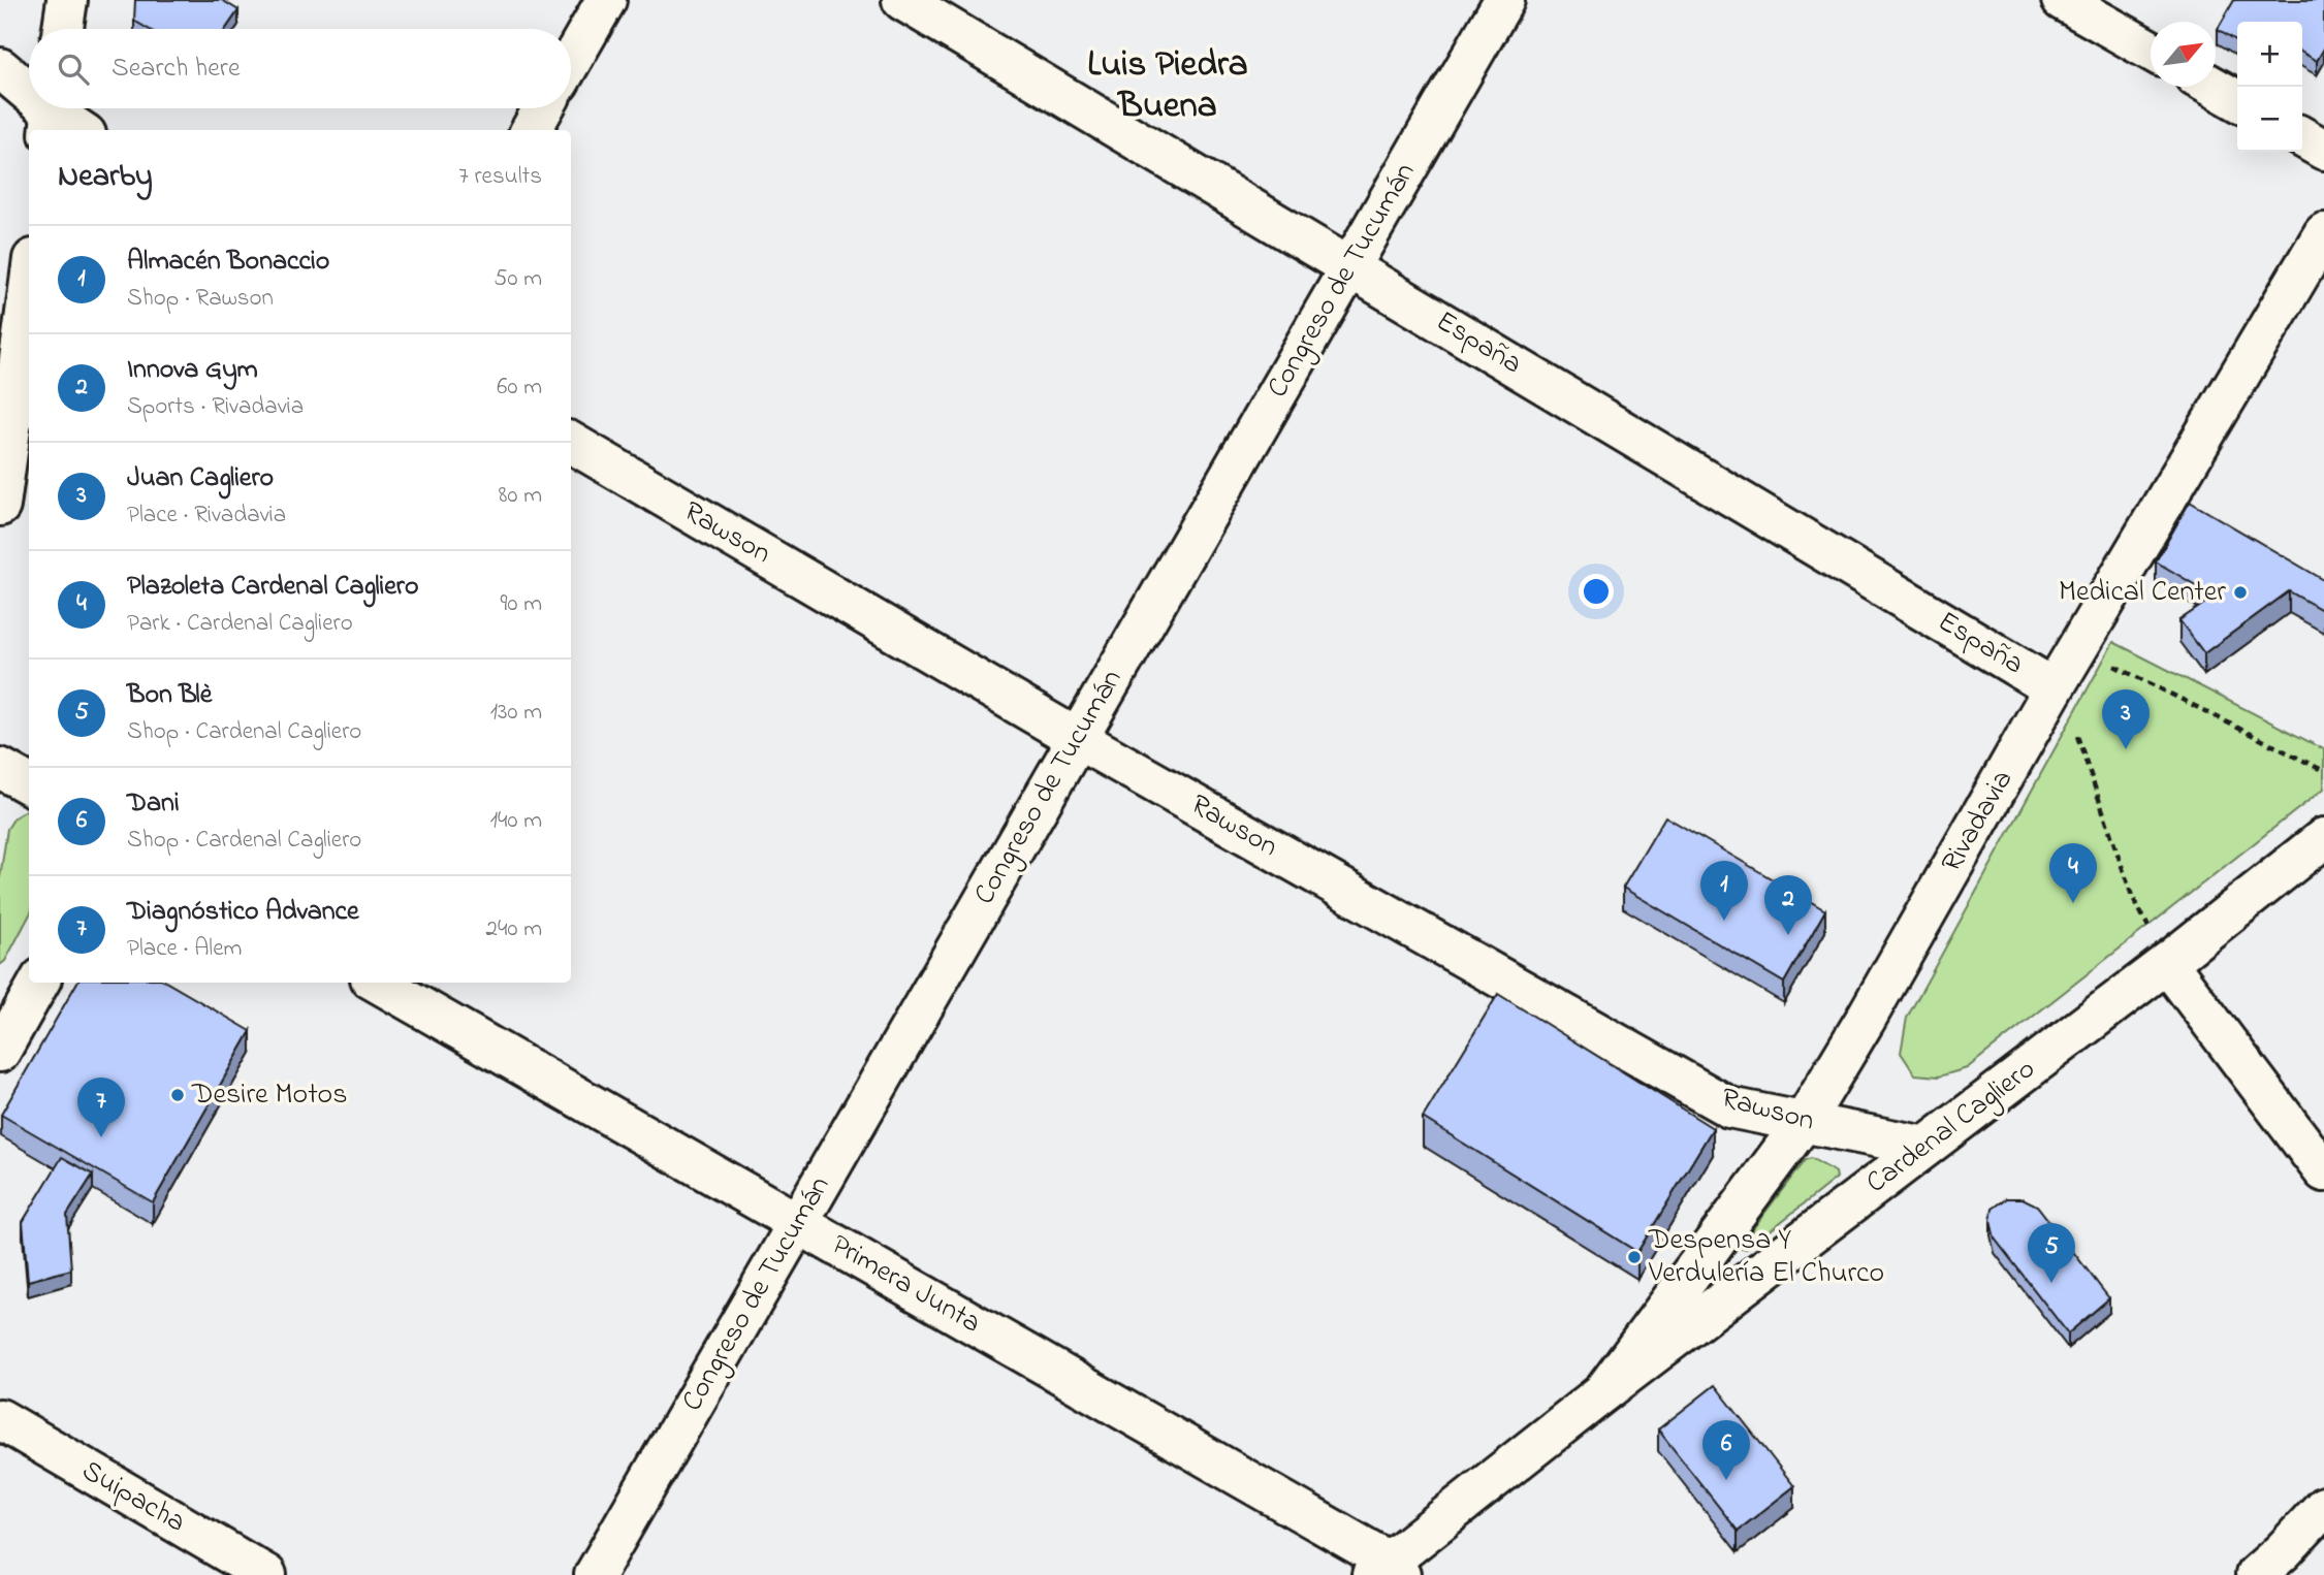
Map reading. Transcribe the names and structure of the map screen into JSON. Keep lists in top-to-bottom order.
{
  "streets": {
    "street": [
      "Congreso de Tucumán",
      "España",
      "Rawson",
      "Rivadavia",
      "Cardenal Cagliero",
      "Primera Junta",
      "Suipacha"
    ]
  },
  "crossings": [
    ["Congreso de Tucumán", "España"],
    ["Congreso de Tucumán", "Rawson"],
    ["Congreso de Tucumán", "Primera Junta"],
    ["España", "Rivadavia"],
    ["Rawson", "Rivadavia"],
    ["Rawson", "Cardenal Cagliero"],
    ["Rivadavia", "Cardenal Cagliero"],
    ["Cardenal Cagliero", "Primera Junta"]
  ],
  "districts": ["Luis Piedra Buena"],
  "places": ["Medical Center", "Desire Motos", "Despensa Y Verdulería El Churco"],
  "north": "top right",
  "page": {
    "map_buttons": ["+", "−"],
    "search": "Search here",
    "heading": ["Nearby", "7 results"],
    "list": [
      {
        "mark": "1",
        "name": "Almacén Bonaccio",
        "note": "Shop · Rawson",
        "value": "50 m"
      },
      {
        "mark": "2",
        "name": "Innova Gym",
        "note": "Sports · Rivadavia",
        "value": "60 m"
      },
      {
        "mark": "3",
        "name": "Juan Cagliero",
        "note": "Place · Rivadavia",
        "value": "80 m"
      },
      {
        "mark": "4",
        "name": "Plazoleta Cardenal Cagliero",
        "note": "Park · Cardenal Cagliero",
        "value": "90 m"
      },
      {
        "mark": "5",
        "name": "Bon Blè",
        "note": "Shop · Cardenal Cagliero",
        "value": "130 m"
      },
      {
        "mark": "6",
        "name": "Dani",
        "note": "Shop · Cardenal Cagliero",
        "value": "140 m"
      },
      {
        "mark": "7",
        "name": "Diagnóstico Advance",
        "note": "Place · Alem",
        "value": "240 m"
      }
    ],
    "pins": [
      "3",
      "4",
      "1",
      "2",
      "7",
      "5",
      "6"
    ]
  }
}
